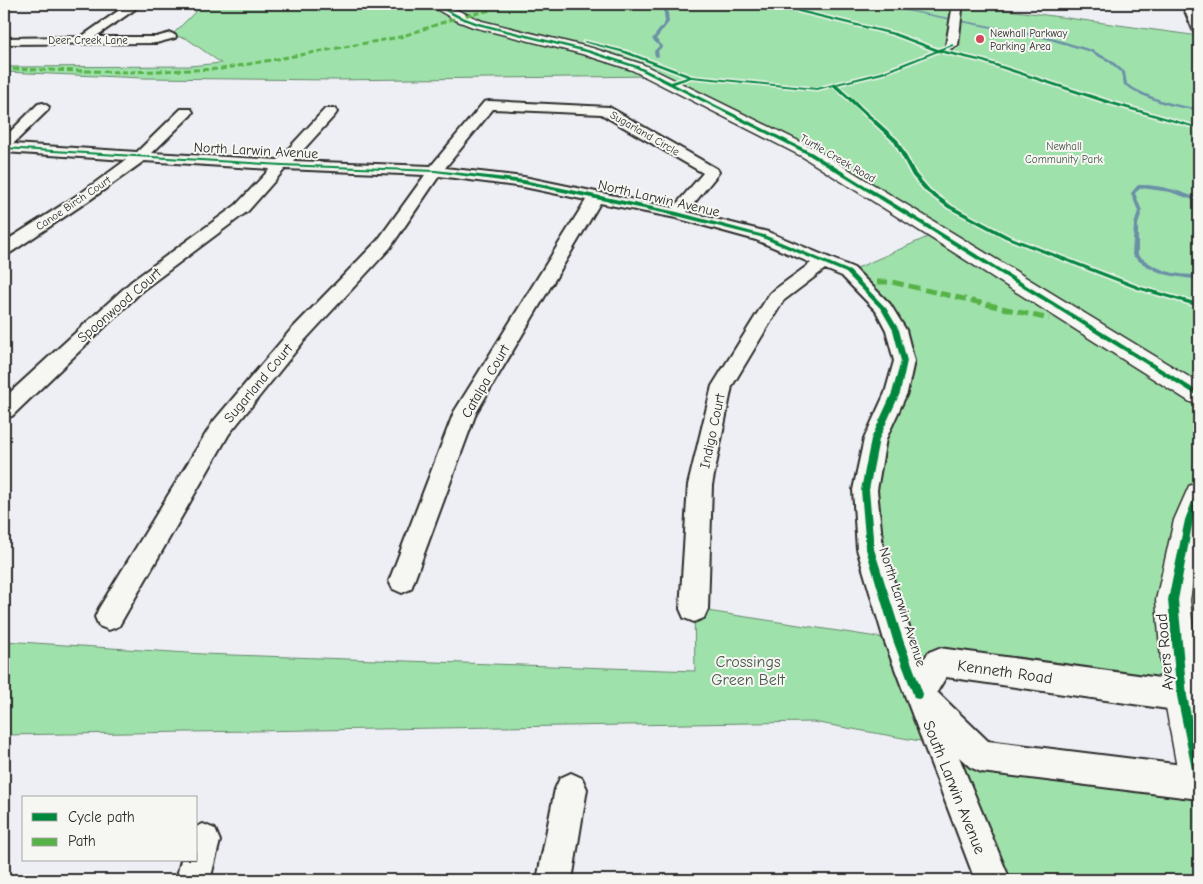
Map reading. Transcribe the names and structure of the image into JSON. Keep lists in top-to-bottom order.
{
  "streets": {
    "street": [
      "Deer Creek Lane",
      "Sugarland Circle",
      "North Larwin Avenue",
      "Turtle Creek Road",
      "Canoe Birch Court",
      "Spoonwood Court",
      "Catalpa Court",
      "Sugarland Court",
      "Indigo Court",
      "Ayers Road",
      "Kenneth Road",
      "South Larwin Avenue"
    ]
  },
  "crossings": [
    ["Sugarland Circle", "North Larwin Avenue"],
    ["Sugarland Circle", "Sugarland Court"],
    ["North Larwin Avenue", "Canoe Birch Court"],
    ["North Larwin Avenue", "Spoonwood Court"],
    ["North Larwin Avenue", "Catalpa Court"],
    ["North Larwin Avenue", "Sugarland Court"],
    ["North Larwin Avenue", "Indigo Court"],
    ["North Larwin Avenue", "Kenneth Road"],
    ["North Larwin Avenue", "South Larwin Avenue"],
    ["Ayers Road", "Kenneth Road"],
    ["Kenneth Road", "South Larwin Avenue"]
  ],
  "parks": ["Newhall Community Park", "Crossings Green Belt"],
  "places": ["Newhall Parkway Parking Area"],
  "legend": ["Cycle path", "Path"]
}
